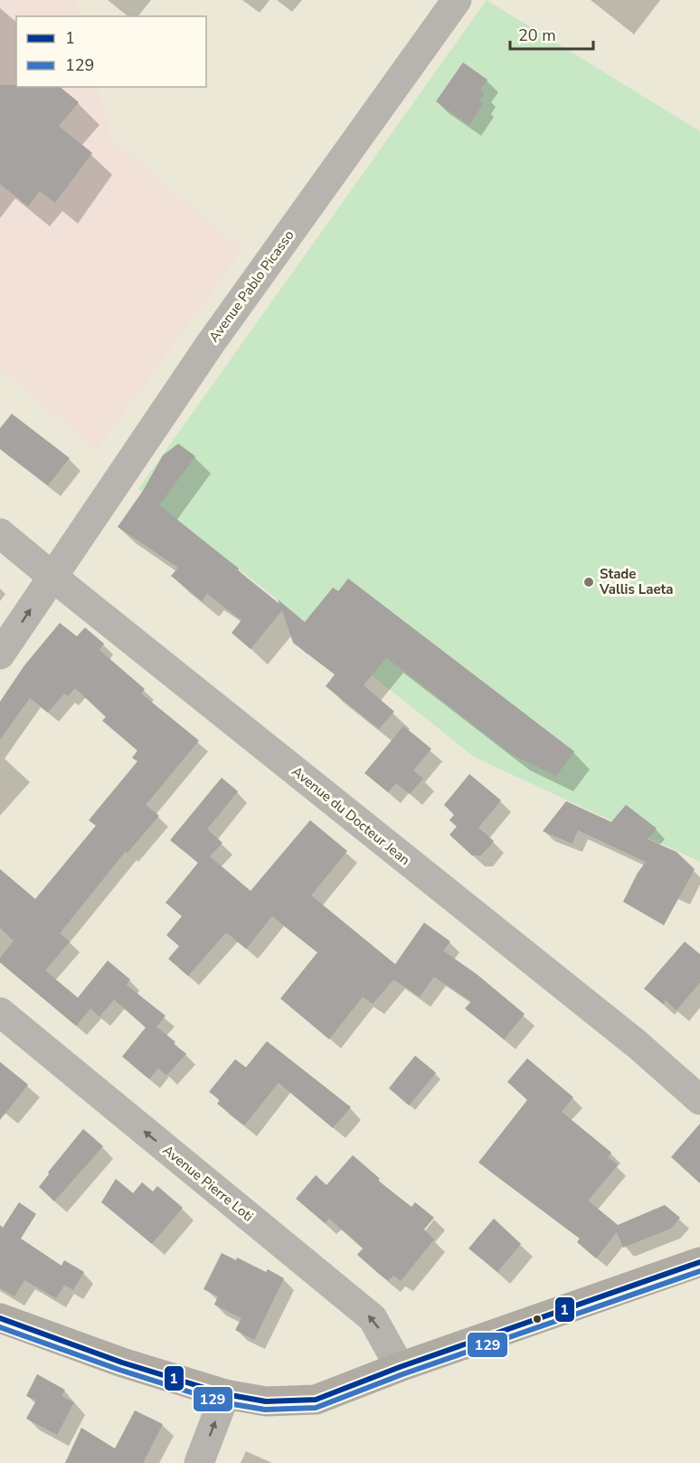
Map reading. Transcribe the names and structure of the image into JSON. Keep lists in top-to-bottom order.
{
  "streets": {
    "street": ["Avenue Pablo Picasso", "Avenue du Docteur Jean", "Avenue Pierre Loti"]
  },
  "crossings": [
    ["Avenue Pablo Picasso", "Avenue du Docteur Jean"]
  ],
  "one_way": ["Avenue Pierre Loti"],
  "places": ["Stade Vallis Laeta"],
  "lines": ["transit line 1", "transit line 129"],
  "legend": ["1", "129"],
  "scale_bar": "20 m"
}
